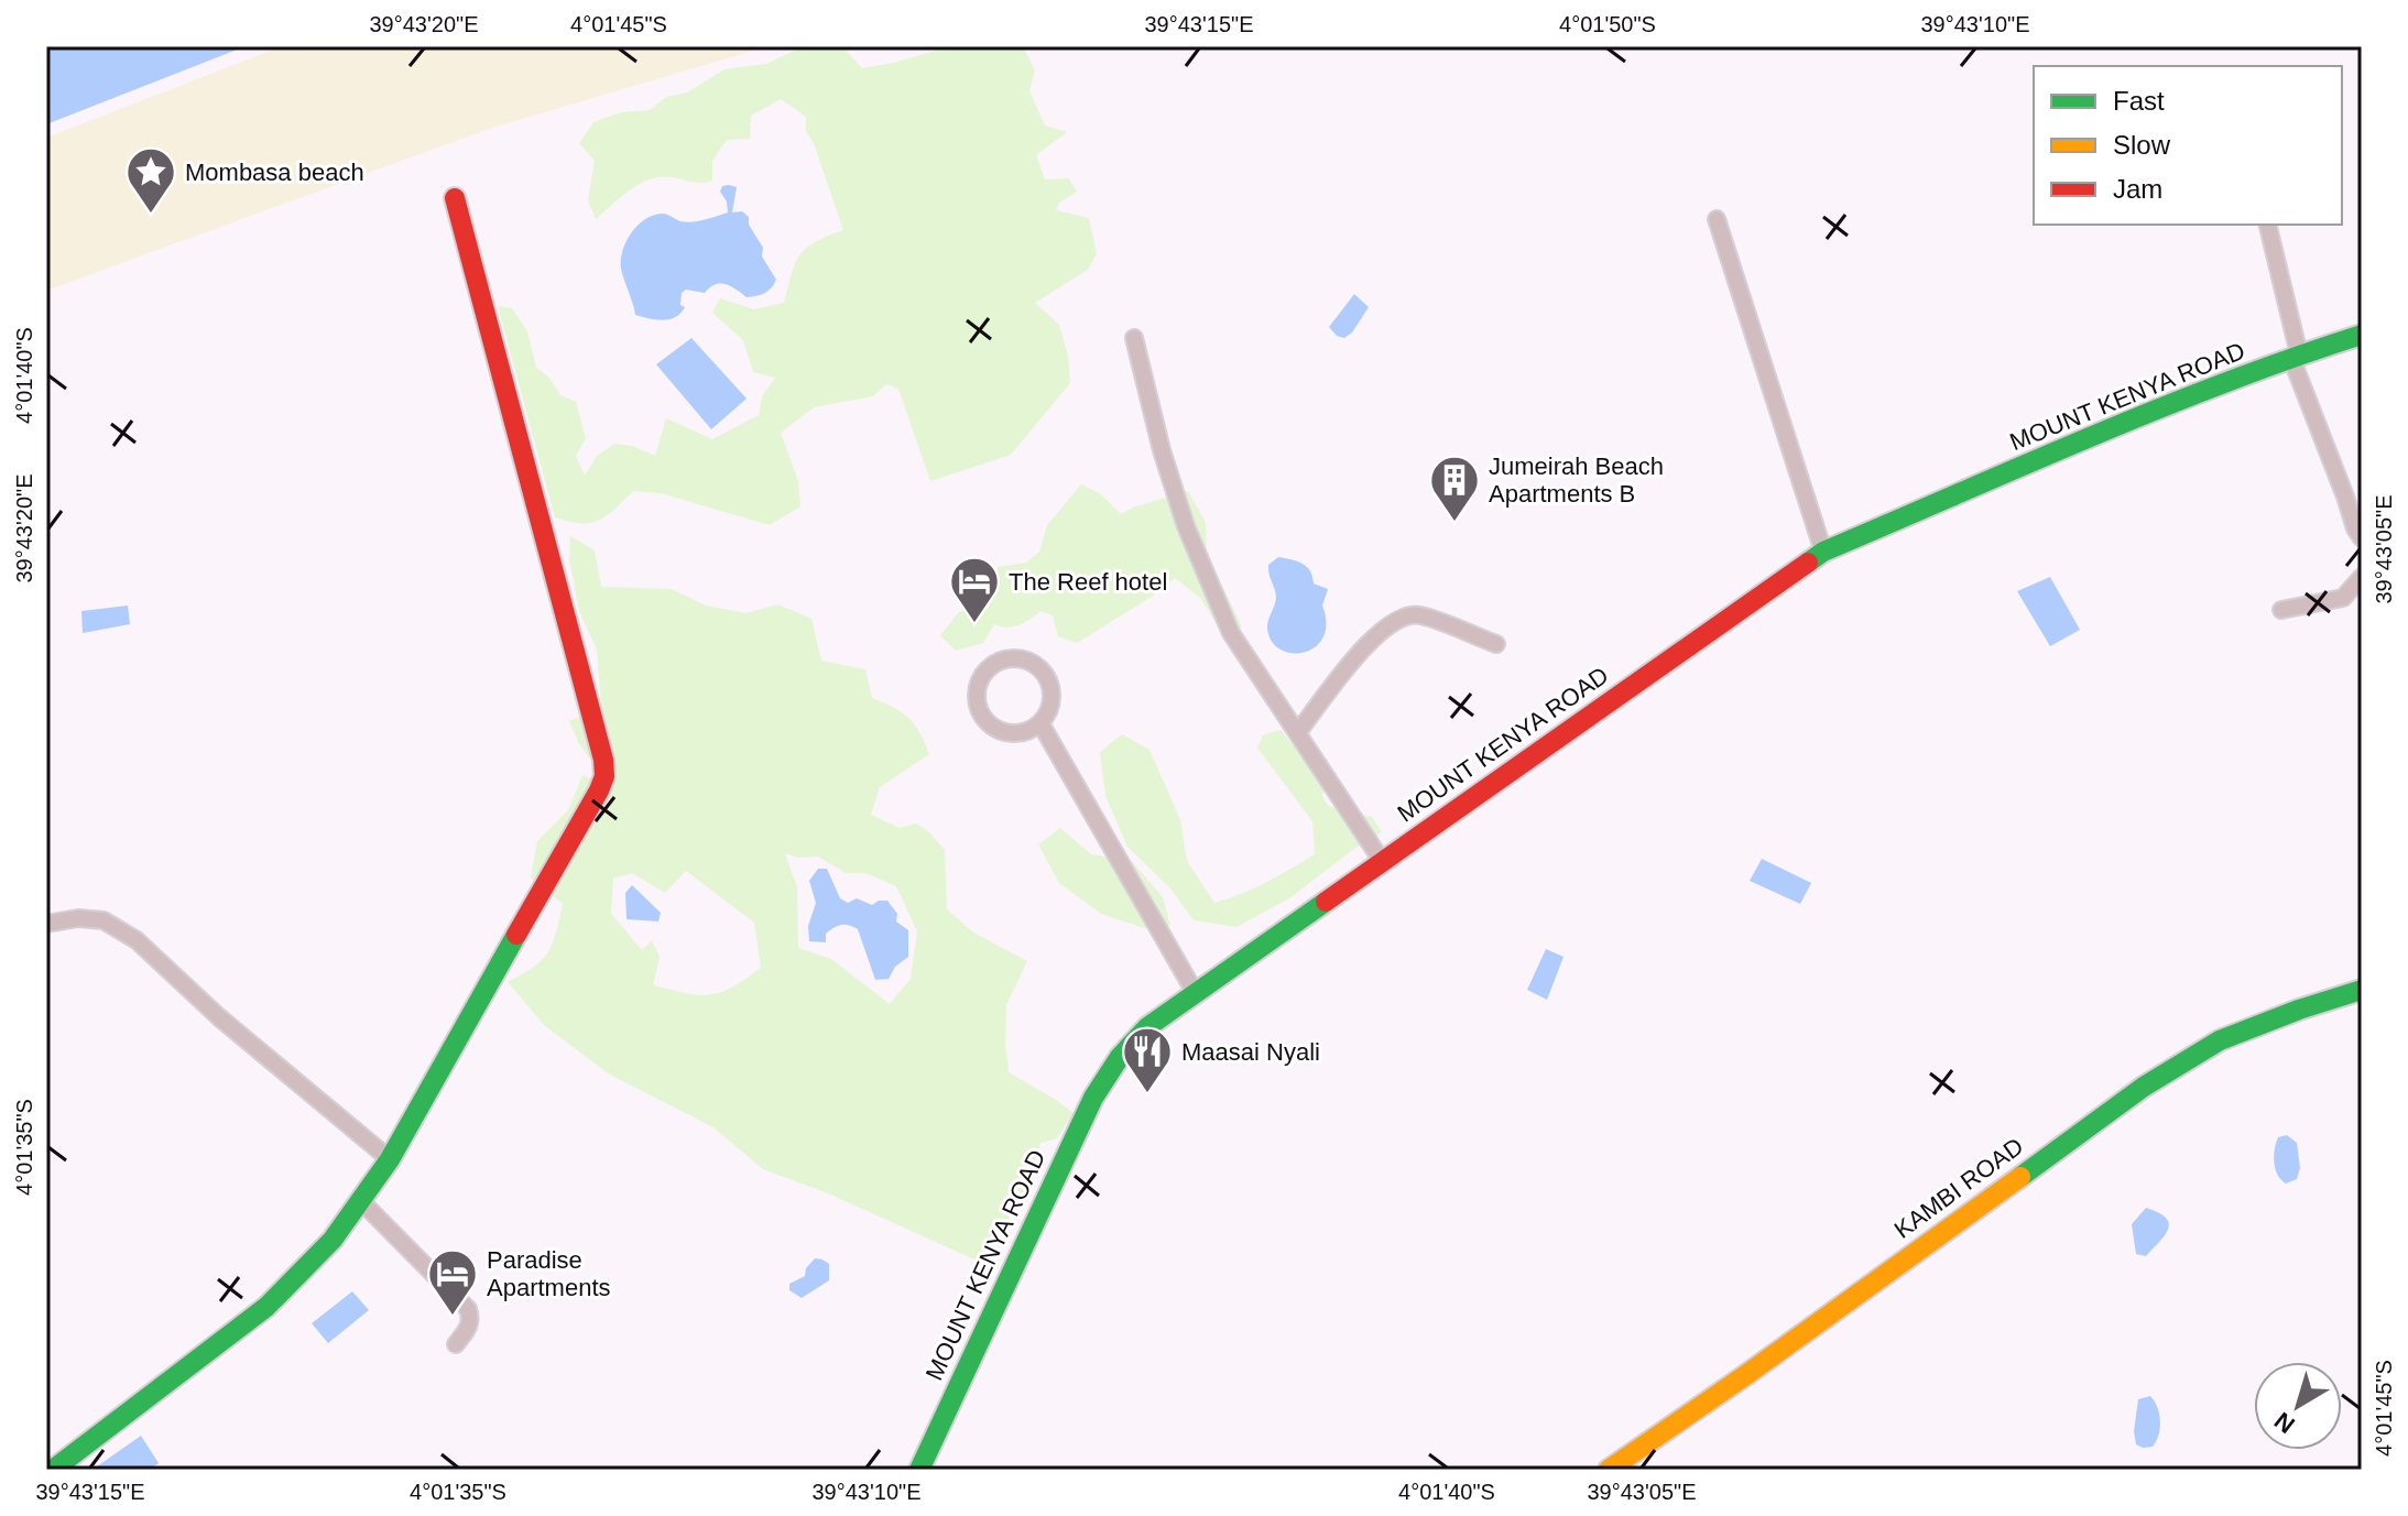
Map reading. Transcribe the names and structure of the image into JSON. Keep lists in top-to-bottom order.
{
  "streets": {
    "street": ["MOUNT KENYA ROAD", "KAMBI ROAD"]
  },
  "places": {
    "place": ["Mombasa beach"],
    "building": ["Jumeirah Beach Apartments B"],
    "hotel": ["The Reef hotel", "Paradise Apartments"],
    "restaurant": ["Maasai Nyali"]
  },
  "legend": ["Fast", "Slow", "Jam"],
  "north": "bottom left",
  "coordinates": [
    "39°43'20\"E",
    "4°01'45\"S",
    "39°43'15\"E",
    "4°01'50\"S",
    "39°43'10\"E",
    "4°01'40\"S",
    "39°43'05\"E",
    "4°01'35\"S"
  ]
}
